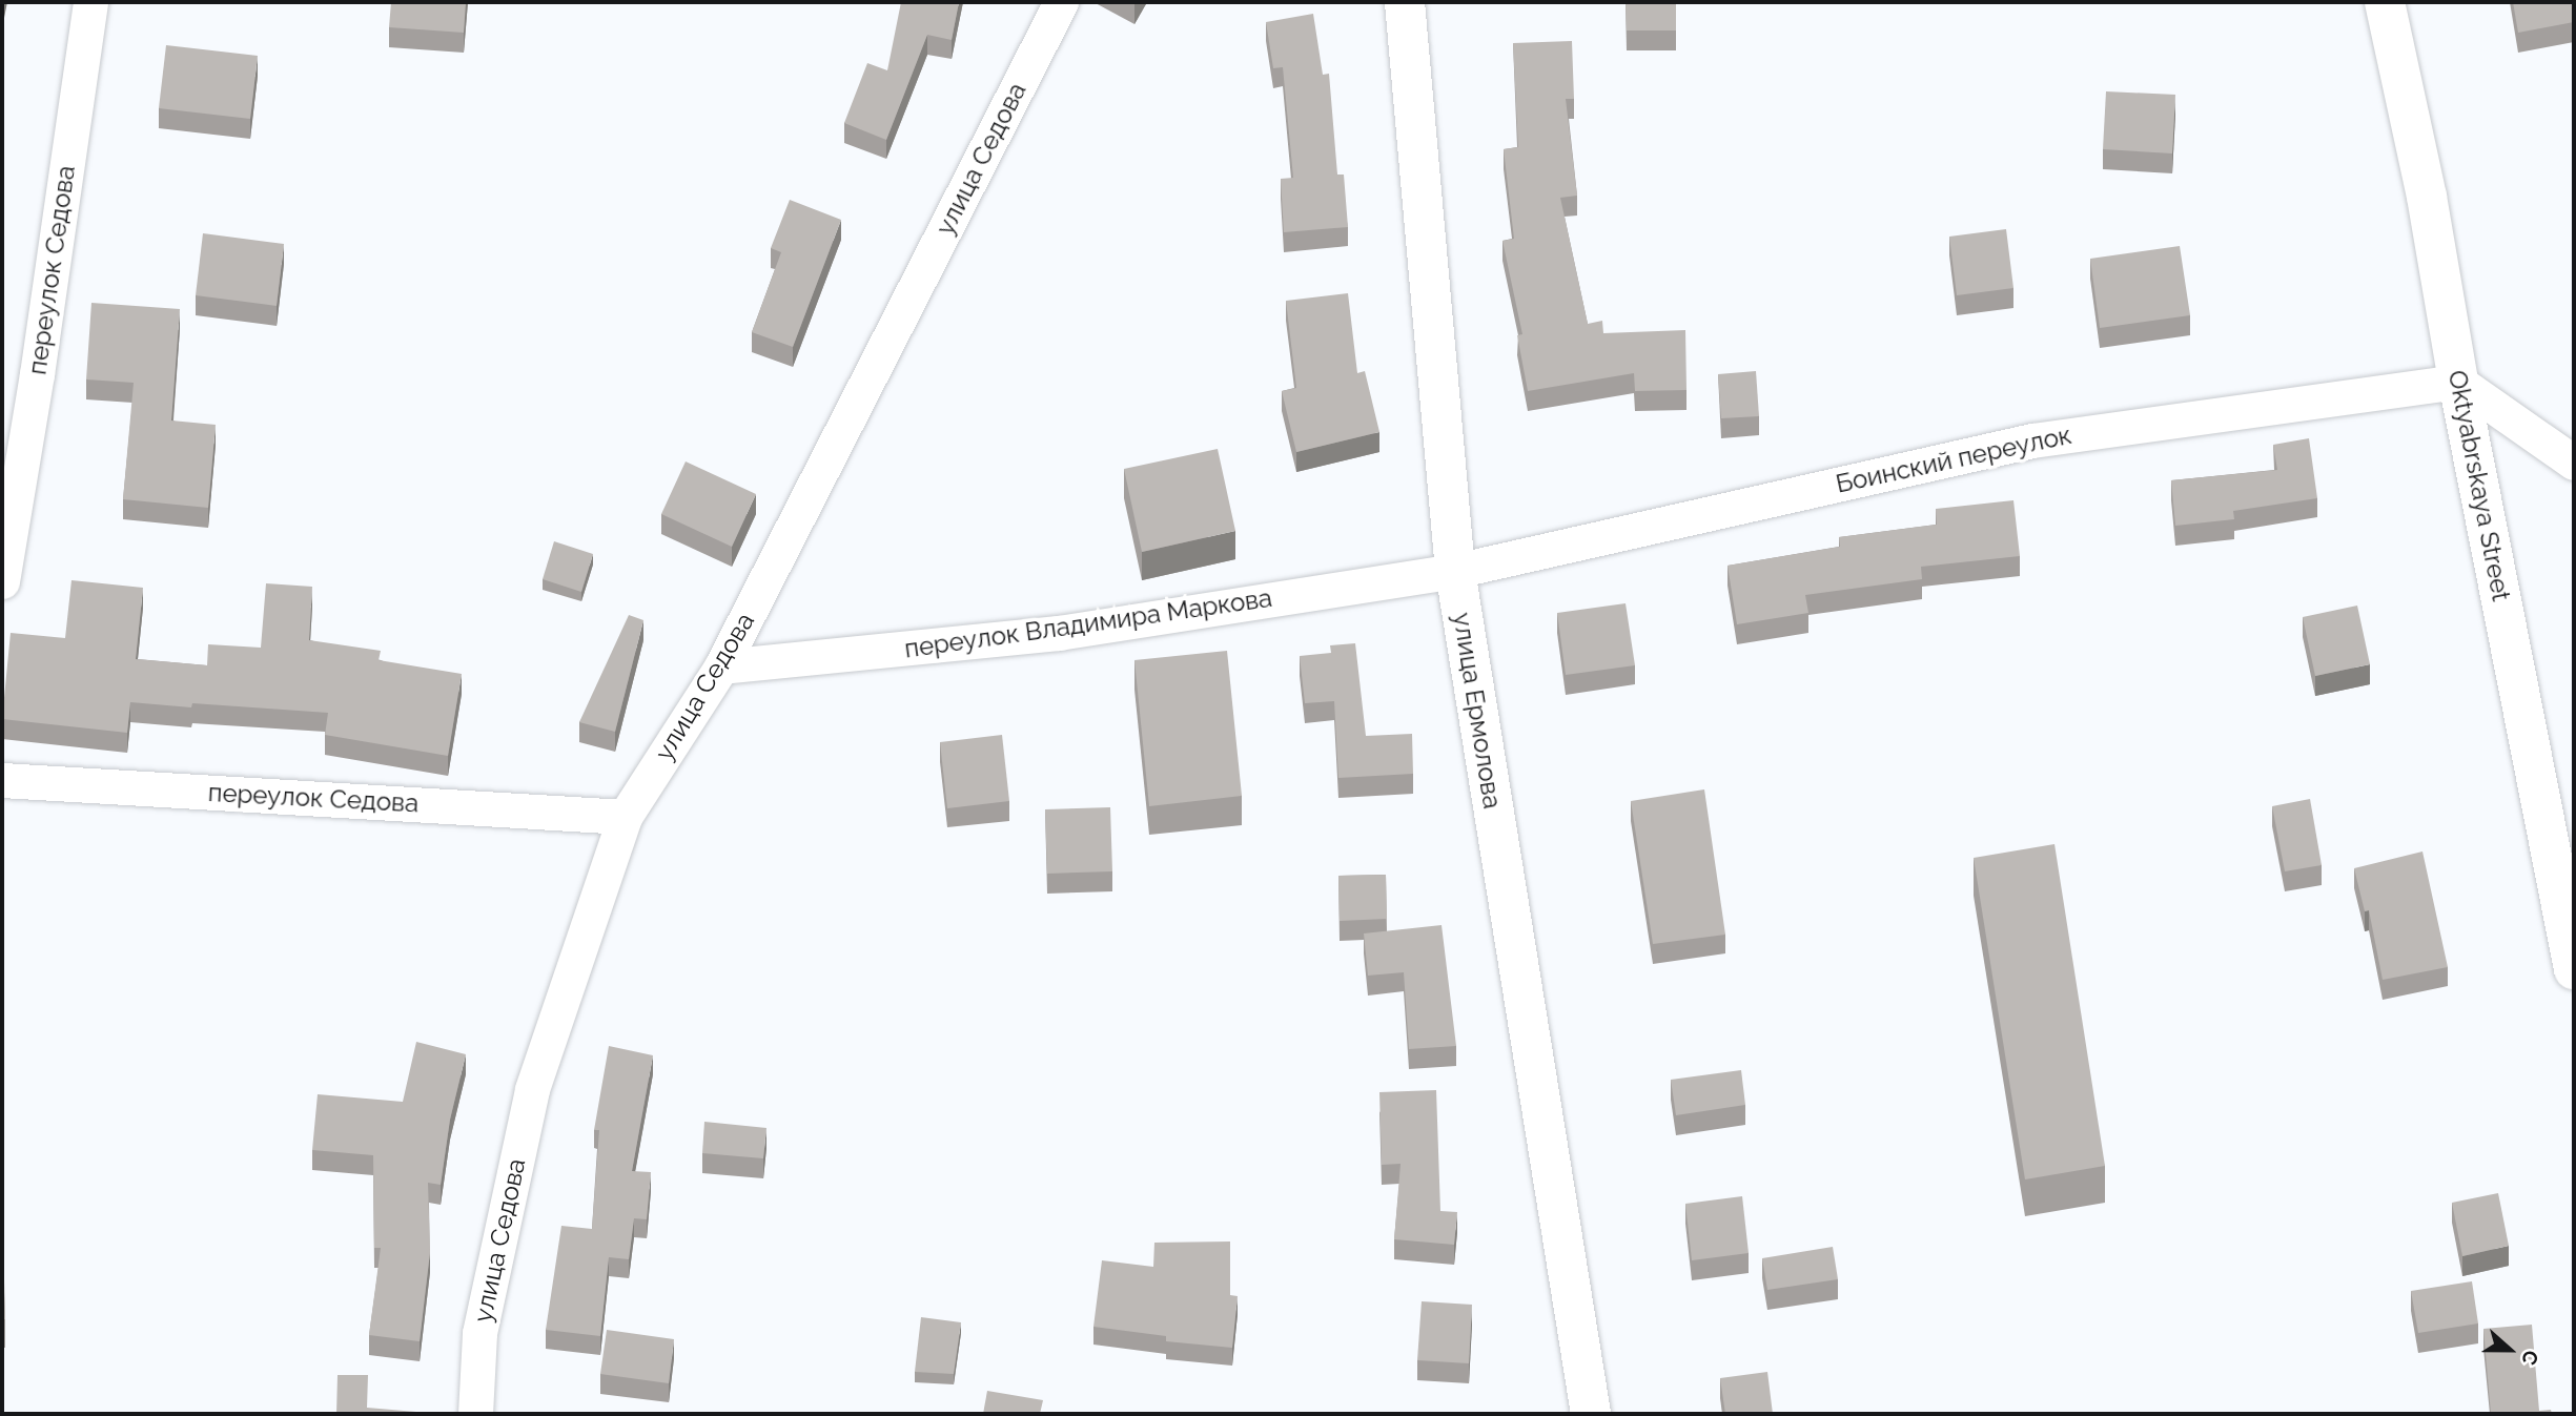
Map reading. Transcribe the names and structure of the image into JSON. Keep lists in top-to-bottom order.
{
  "streets": {
    "street": [
      "улица Седова",
      "переулок Седова",
      "Боинский переулок",
      "Oktyabrskaya Street",
      "переулок Владимира Маркова",
      "улица Ермолова"
    ]
  },
  "crossings": [
    ["улица Седова", "переулок Седова"],
    ["улица Седова", "переулок Владимира Маркова"],
    ["Боинский переулок", "Oktyabrskaya Street"],
    ["Боинский переулок", "переулок Владимира Маркова"],
    ["Боинский переулок", "улица Ермолова"],
    ["переулок Владимира Маркова", "улица Ермолова"]
  ],
  "north": "right"
}
